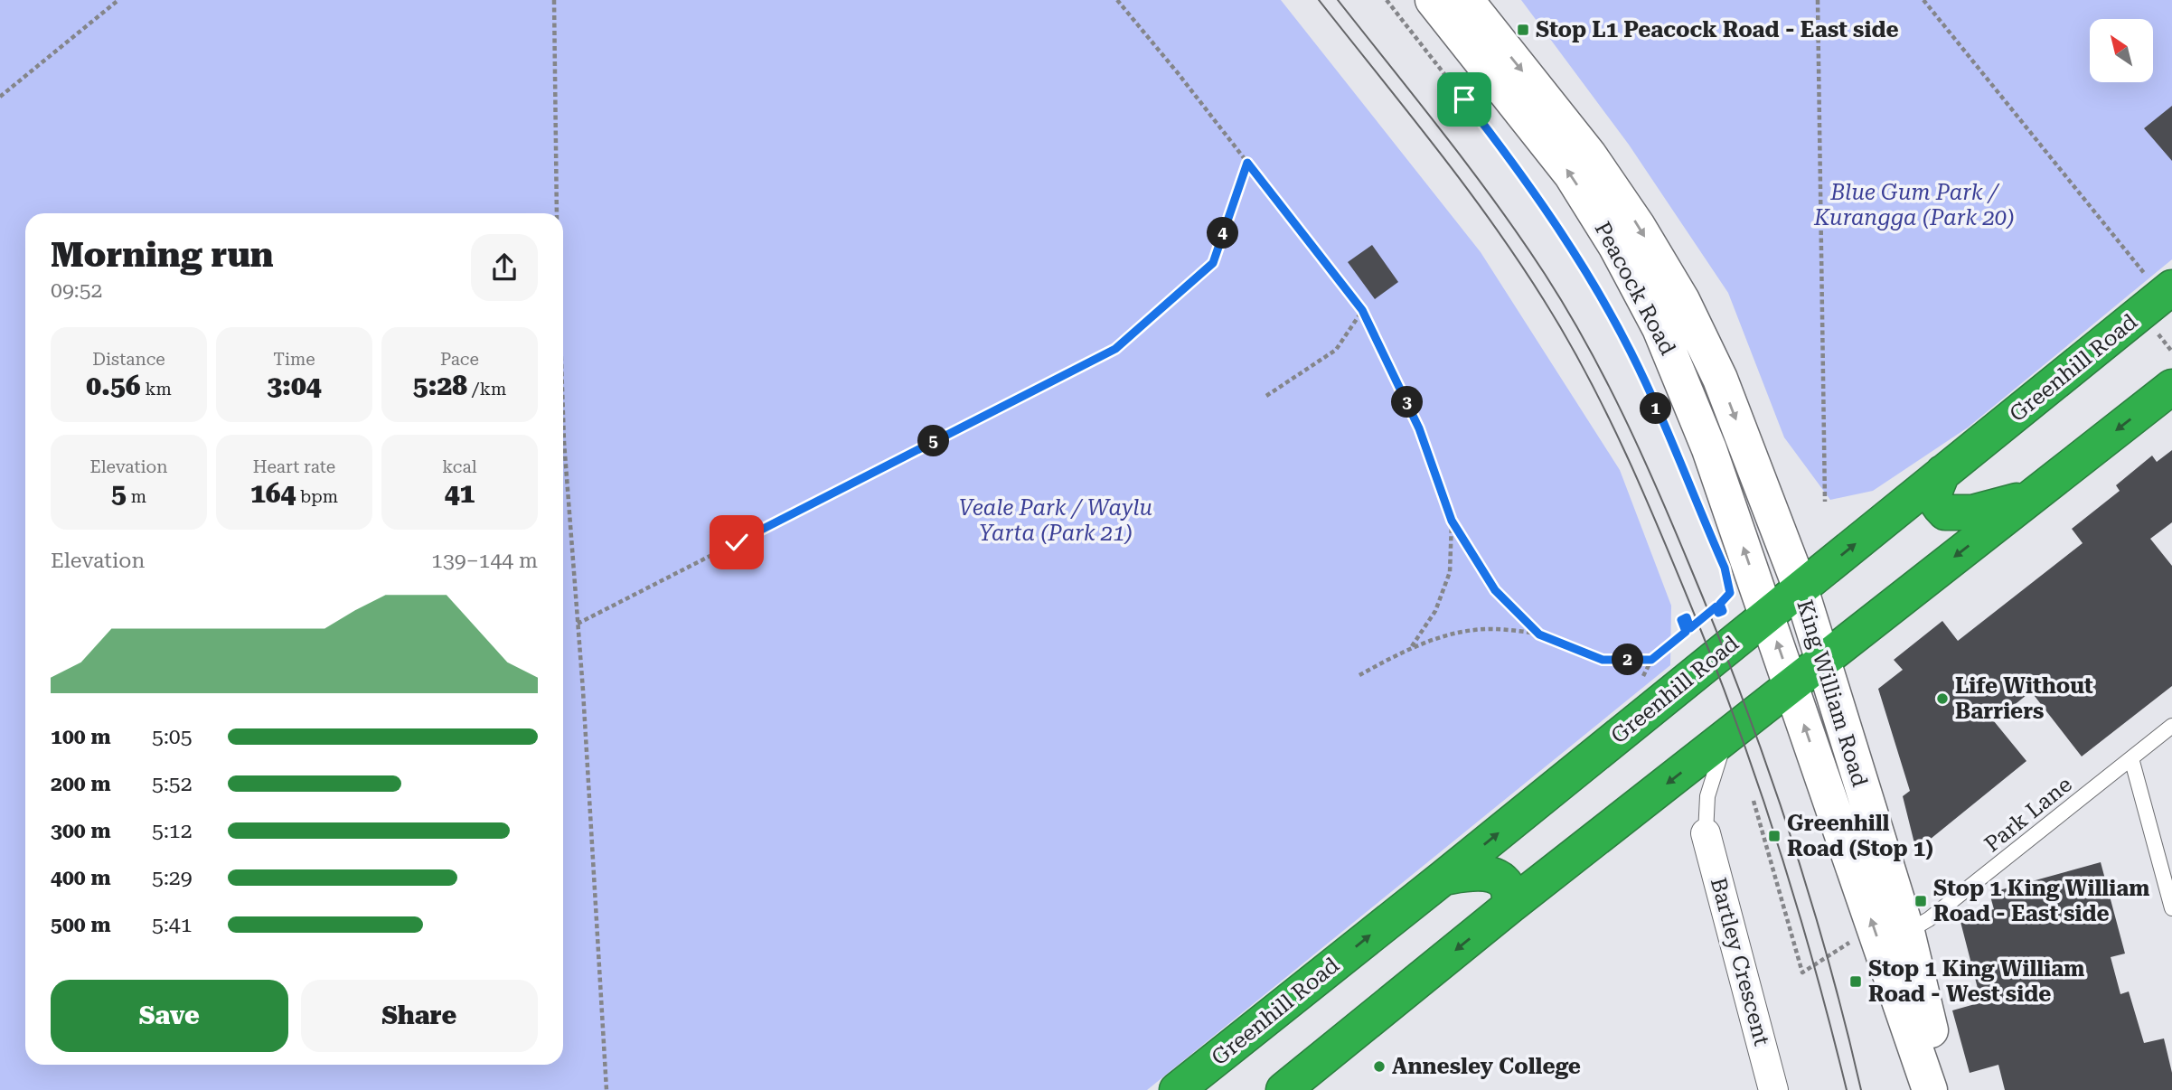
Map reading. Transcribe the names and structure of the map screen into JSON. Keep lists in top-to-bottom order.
{
  "streets": {
    "highway": ["Greenhill Road"],
    "main road": ["Peacock Road", "King William Road"],
    "street": ["Bartley Crescent"],
    "lane": ["Park Lane"]
  },
  "crossings": [
    ["Peacock Road", "Greenhill Road"],
    ["Peacock Road", "King William Road"],
    ["Greenhill Road", "King William Road"],
    ["King William Road", "Park Lane"]
  ],
  "parks": ["Blue Gum Park / Kurangga (Park 20)", "Veale Park / Waylu Yarta (Park 21)"],
  "places": {
    "transit": [
      "Stop L1 Peacock Road - East side",
      "Greenhill Road (Stop 1)",
      "Stop 1 King William Road - East side",
      "Stop 1 King William Road - West side"
    ],
    "other": ["Life Without Barriers", "Annesley College"]
  },
  "north": "top left",
  "page": {
    "heading": ["Morning run", "09:52"],
    "pins": [
      "4",
      "3",
      "1",
      "5",
      "2"
    ],
    "stats": [
      ["Distance", "0.56 km"],
      ["Time", "3:04"],
      ["Pace", "5:28 /km"],
      ["Elevation", "5 m"],
      ["Heart rate", "164 bpm"],
      ["kcal", "41"]
    ],
    "chart": ["Elevation", "139–144 m"],
    "list": [
      {
        "name": "100 m",
        "note": "5:05"
      },
      {
        "name": "200 m",
        "note": "5:52"
      },
      {
        "name": "300 m",
        "note": "5:12"
      },
      {
        "name": "400 m",
        "note": "5:29"
      },
      {
        "name": "500 m",
        "note": "5:41"
      }
    ],
    "buttons": ["Save", "Share"]
  }
}
